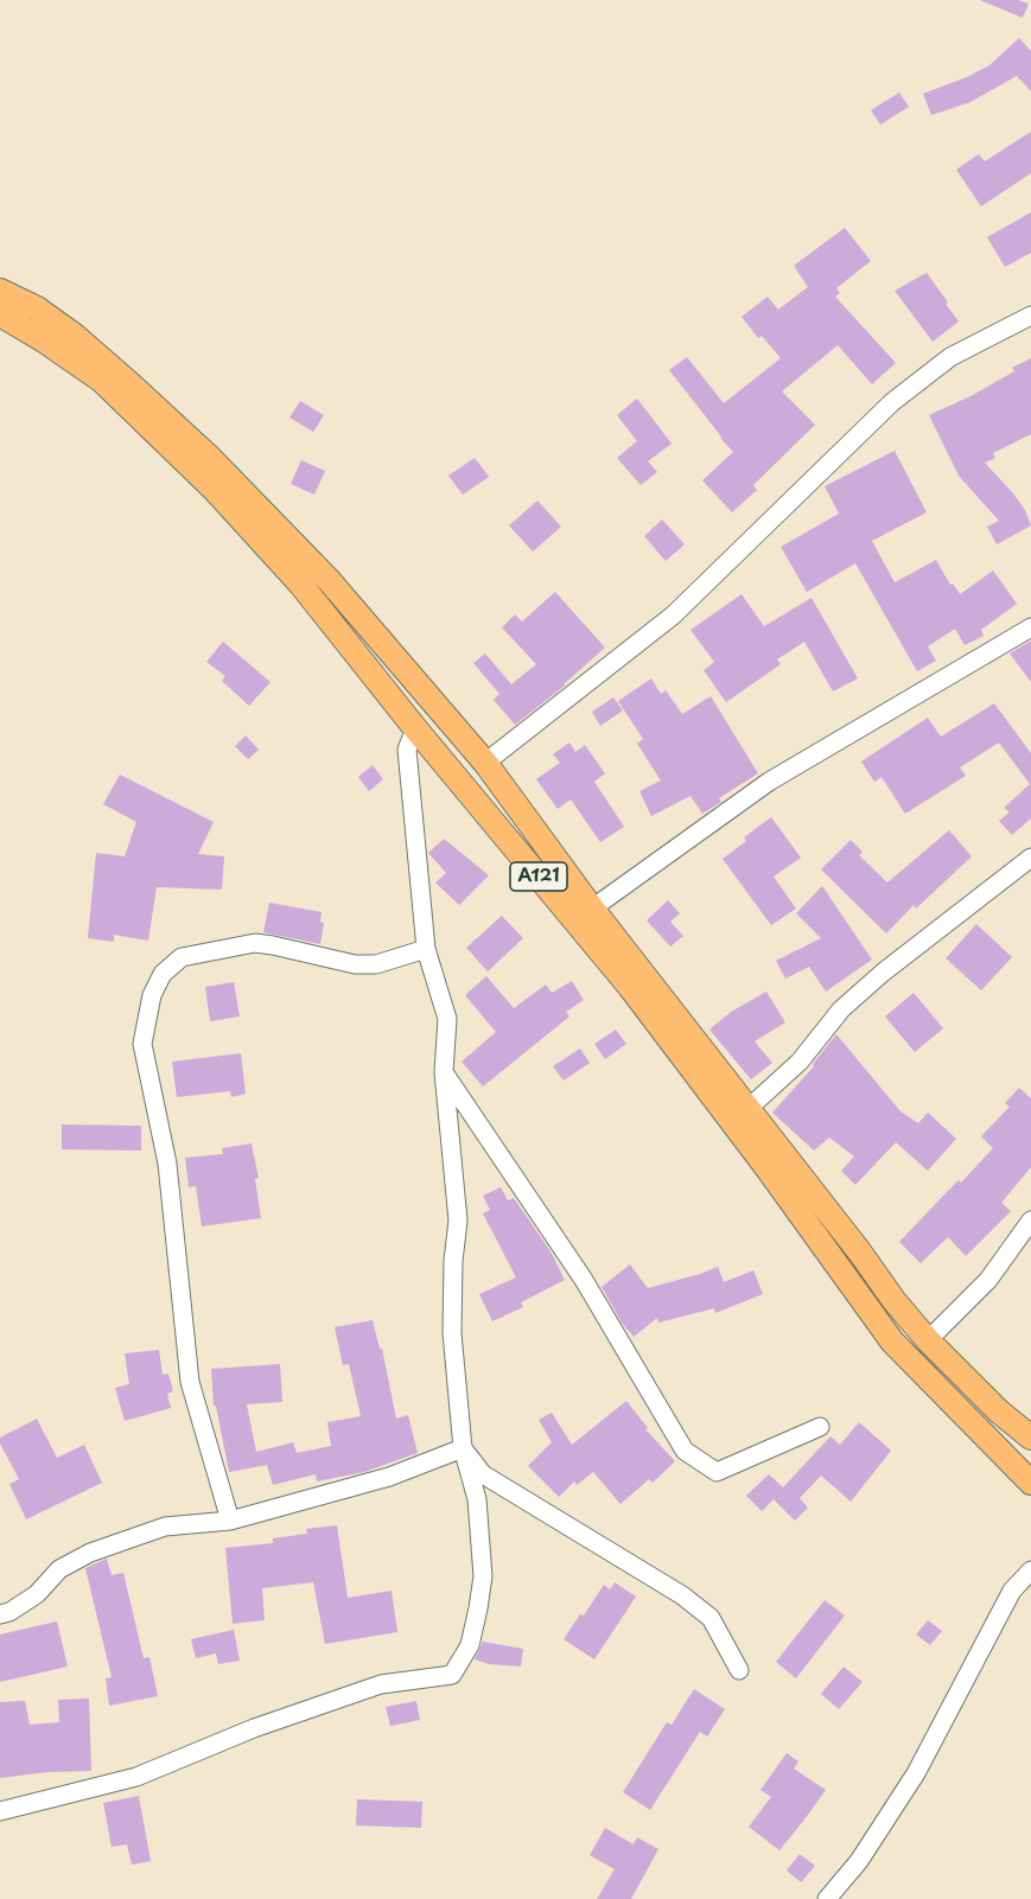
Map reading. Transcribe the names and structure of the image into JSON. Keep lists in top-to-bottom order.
{
  "streets": {
    "main road": ["A121"]
  }
}
